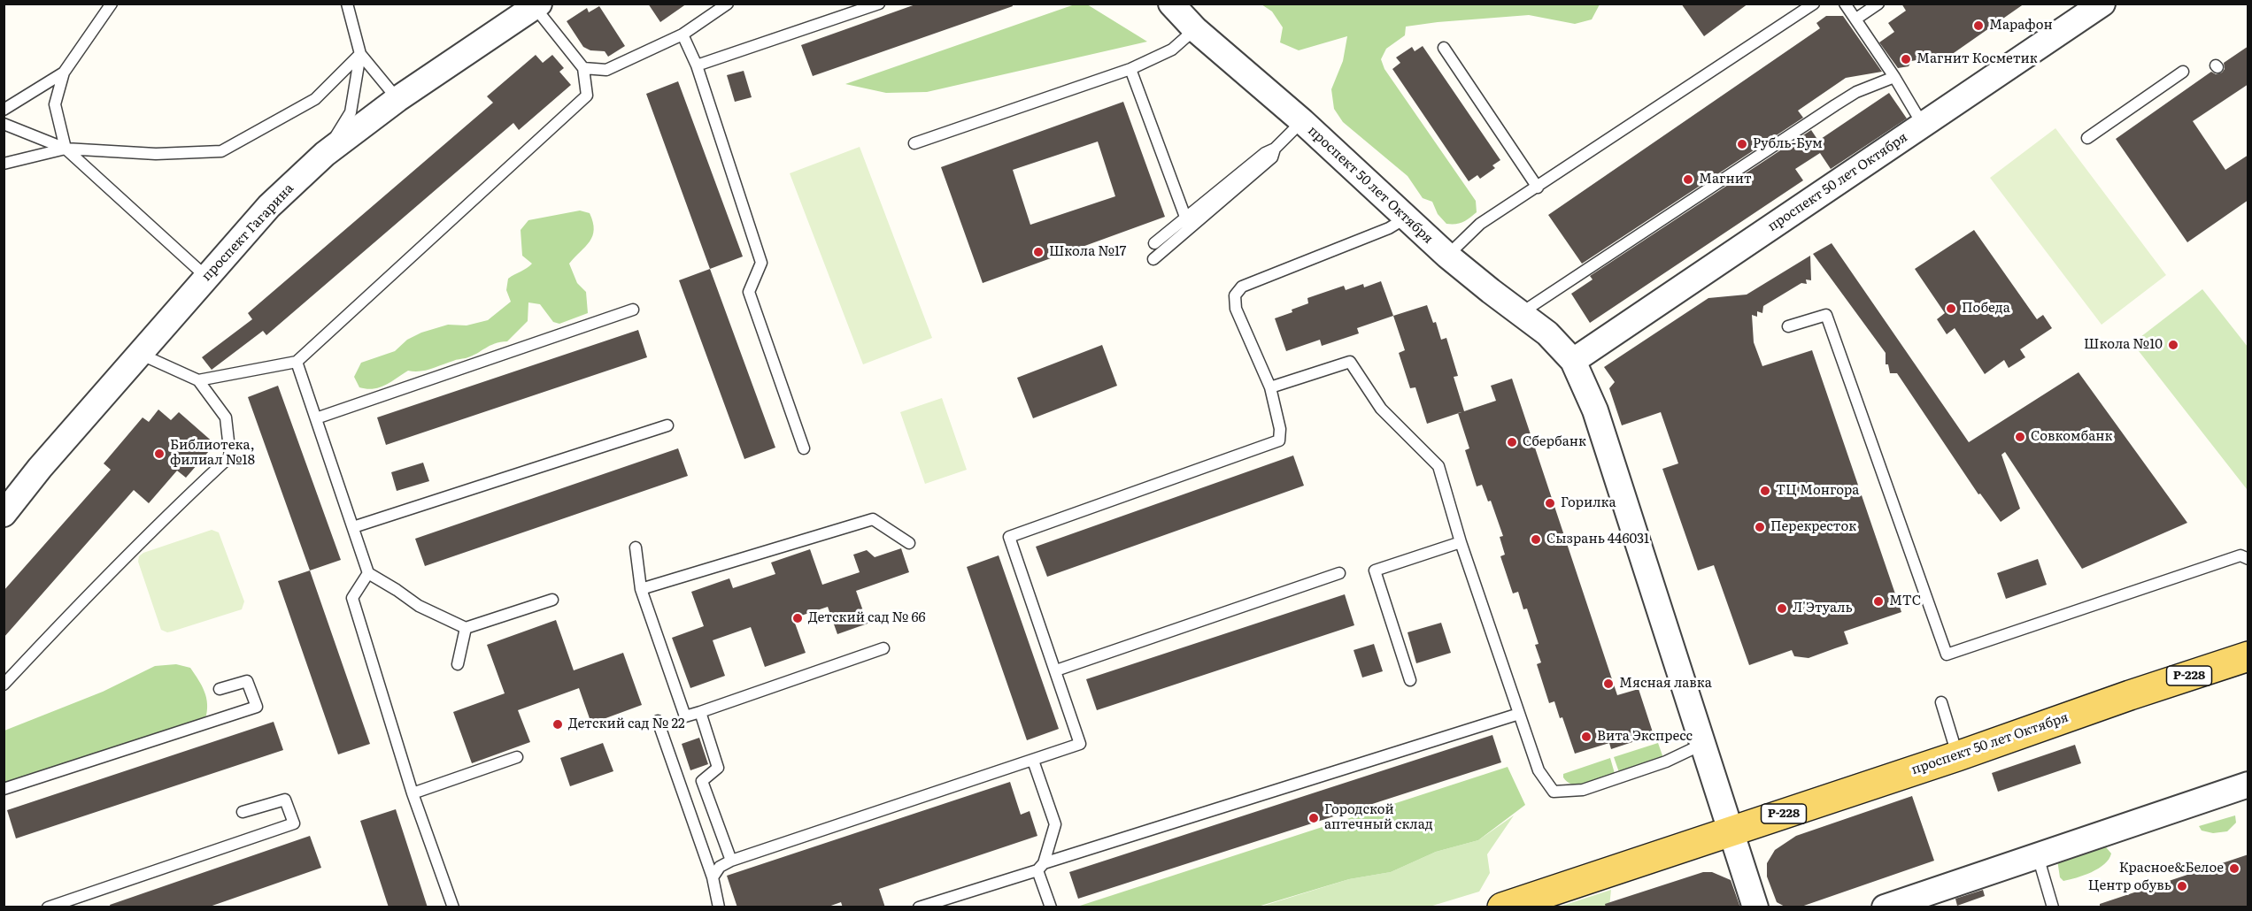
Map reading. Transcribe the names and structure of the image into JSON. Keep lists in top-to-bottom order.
{
  "streets": {
    "main road": ["проспект 50 лет Октября", "Р-228"],
    "street": ["проспект Гагарина"]
  },
  "places": [
    "Марафон",
    "Магнит Косметик",
    "Рубль-Бум",
    "Магнит",
    "Школа №17",
    "Победа",
    "Школа №10",
    "Совкомбанк",
    "Сбербанк",
    "Библиотека, филиал №18",
    "ТЦ Монгора",
    "Горилка",
    "Перекресток",
    "Сызрань 446031",
    "МТС",
    "Л'Этуаль",
    "Детский сад № 66",
    "Мясная лавка",
    "Детский сад № 22",
    "Вита Экспресс",
    "Городской аптечный склад",
    "Красное&Белое",
    "Центр обувь"
  ]
}
